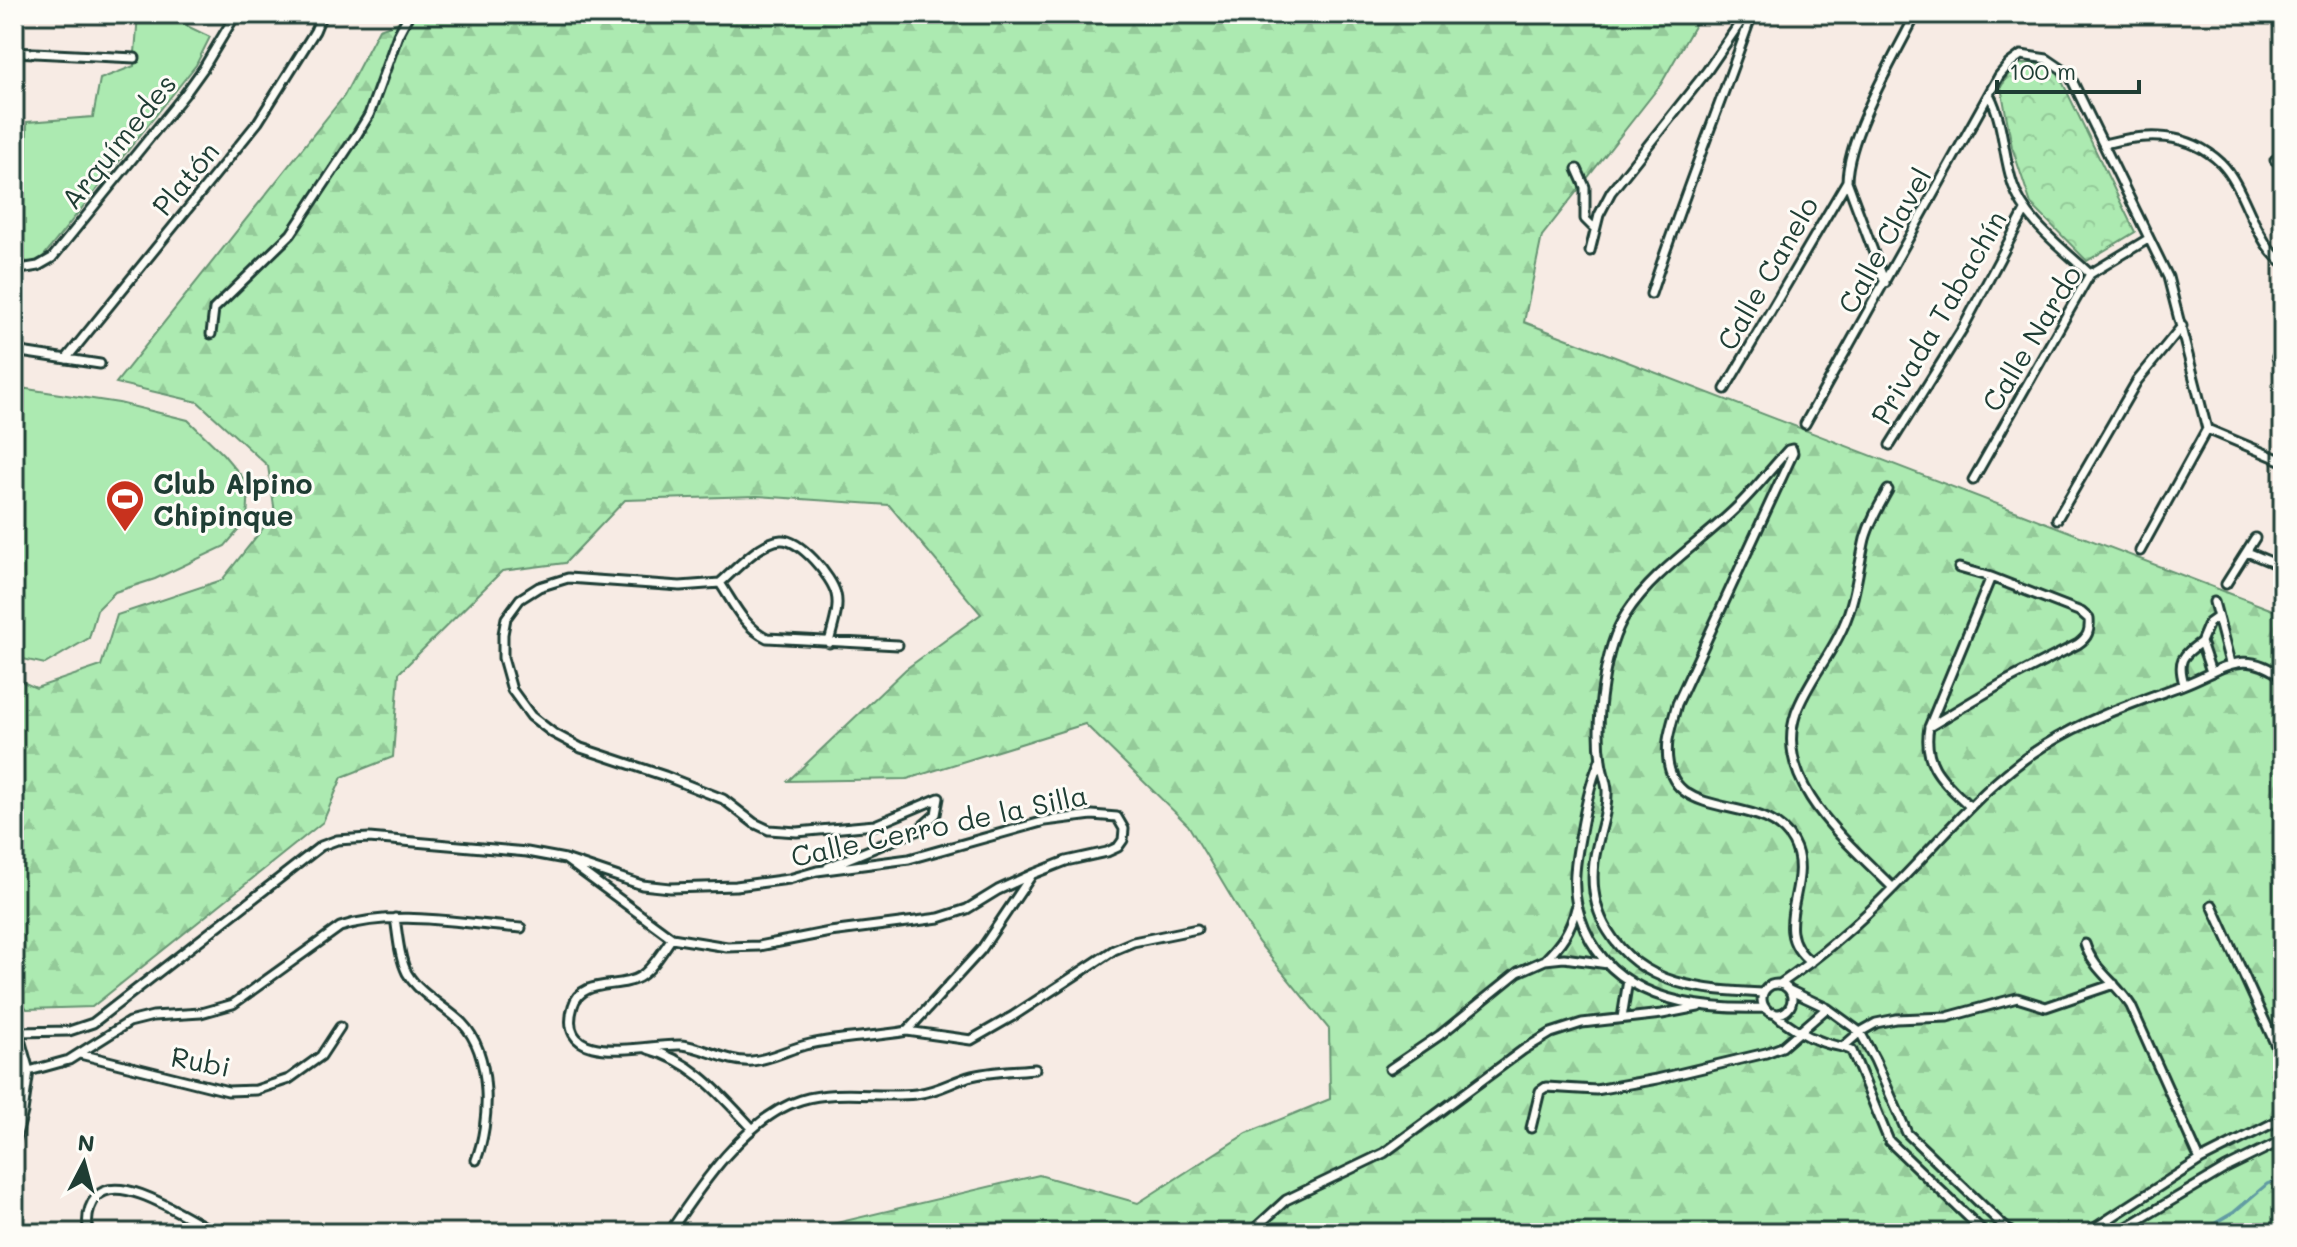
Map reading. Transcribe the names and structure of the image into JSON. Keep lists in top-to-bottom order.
{
  "streets": {
    "street": [
      "Arquímedes",
      "Platón",
      "Calle Clavel",
      "Calle Canelo",
      "Privada Tabachín",
      "Calle Nardo",
      "Calle Cerro de la Silla",
      "Rubi"
    ]
  },
  "places": {
    "sports": ["Club Alpino Chipinque"]
  },
  "scale_bar": "100 m",
  "north": "top"
}
